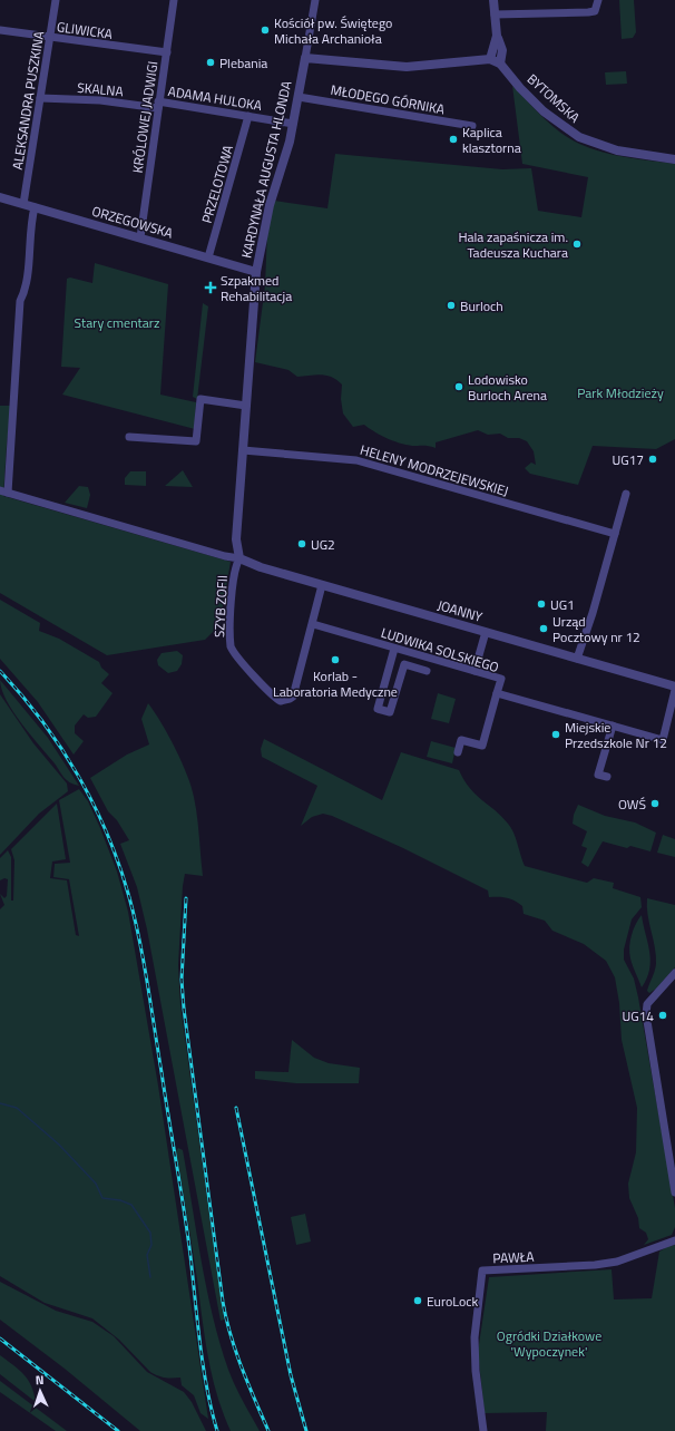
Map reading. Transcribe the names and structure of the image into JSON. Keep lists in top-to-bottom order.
{
  "streets": {
    "street": [
      "GLIWICKA",
      "SKALNA",
      "ADAMA HULOKA",
      "BYTOMSKA",
      "MŁODEGO GÓRNIKA",
      "ALEKSANDRA PUSZKINA",
      "KRÓLOWEJ JADWIGI",
      "KARDYNAŁA AUGUSTA HLONDA",
      "PRZELOTOWA",
      "ORZEGOWSKA",
      "HELENY MODRZEJEWSKIEJ",
      "SZYB ZOFII",
      "JOANNY",
      "LUDWIKA SOLSKIEGO",
      "PAWŁA"
    ]
  },
  "crossings": [
    ["GLIWICKA", "ALEKSANDRA PUSZKINA"],
    ["GLIWICKA", "KRÓLOWEJ JADWIGI"],
    ["SKALNA", "ADAMA HULOKA"],
    ["SKALNA", "ALEKSANDRA PUSZKINA"],
    ["SKALNA", "KRÓLOWEJ JADWIGI"],
    ["ADAMA HULOKA", "KRÓLOWEJ JADWIGI"],
    ["ADAMA HULOKA", "KARDYNAŁA AUGUSTA HLONDA"],
    ["ADAMA HULOKA", "PRZELOTOWA"],
    ["MŁODEGO GÓRNIKA", "KARDYNAŁA AUGUSTA HLONDA"],
    ["ALEKSANDRA PUSZKINA", "ORZEGOWSKA"],
    ["KRÓLOWEJ JADWIGI", "ORZEGOWSKA"],
    ["KARDYNAŁA AUGUSTA HLONDA", "ORZEGOWSKA"],
    ["KARDYNAŁA AUGUSTA HLONDA", "HELENY MODRZEJEWSKIEJ"],
    ["KARDYNAŁA AUGUSTA HLONDA", "SZYB ZOFII"],
    ["KARDYNAŁA AUGUSTA HLONDA", "JOANNY"],
    ["PRZELOTOWA", "ORZEGOWSKA"],
    ["SZYB ZOFII", "JOANNY"],
    ["SZYB ZOFII", "LUDWIKA SOLSKIEGO"]
  ],
  "parks": ["Stary cmentarz", "Park Młodzieży", "Ogródki Działkowe 'Wypoczynek'"],
  "places": {
    "other": [
      "Kościół pw. Świętego Michała Archanioła",
      "Plebania",
      "Kaplica klasztorna",
      "Hala zapaśnicza im. Tadeusza Kuchara",
      "Burloch",
      "Lodowisko Burloch Arena",
      "UG17",
      "UG2",
      "UG1",
      "Urząd Pocztowy nr 12",
      "Korlab - Laboratoria Medyczne",
      "Miejskie Przedszkole Nr 12",
      "OWŚ",
      "UG14",
      "EuroLock"
    ],
    "health": ["Szpakmed Rehabilitacja"]
  },
  "north": "top"
}
